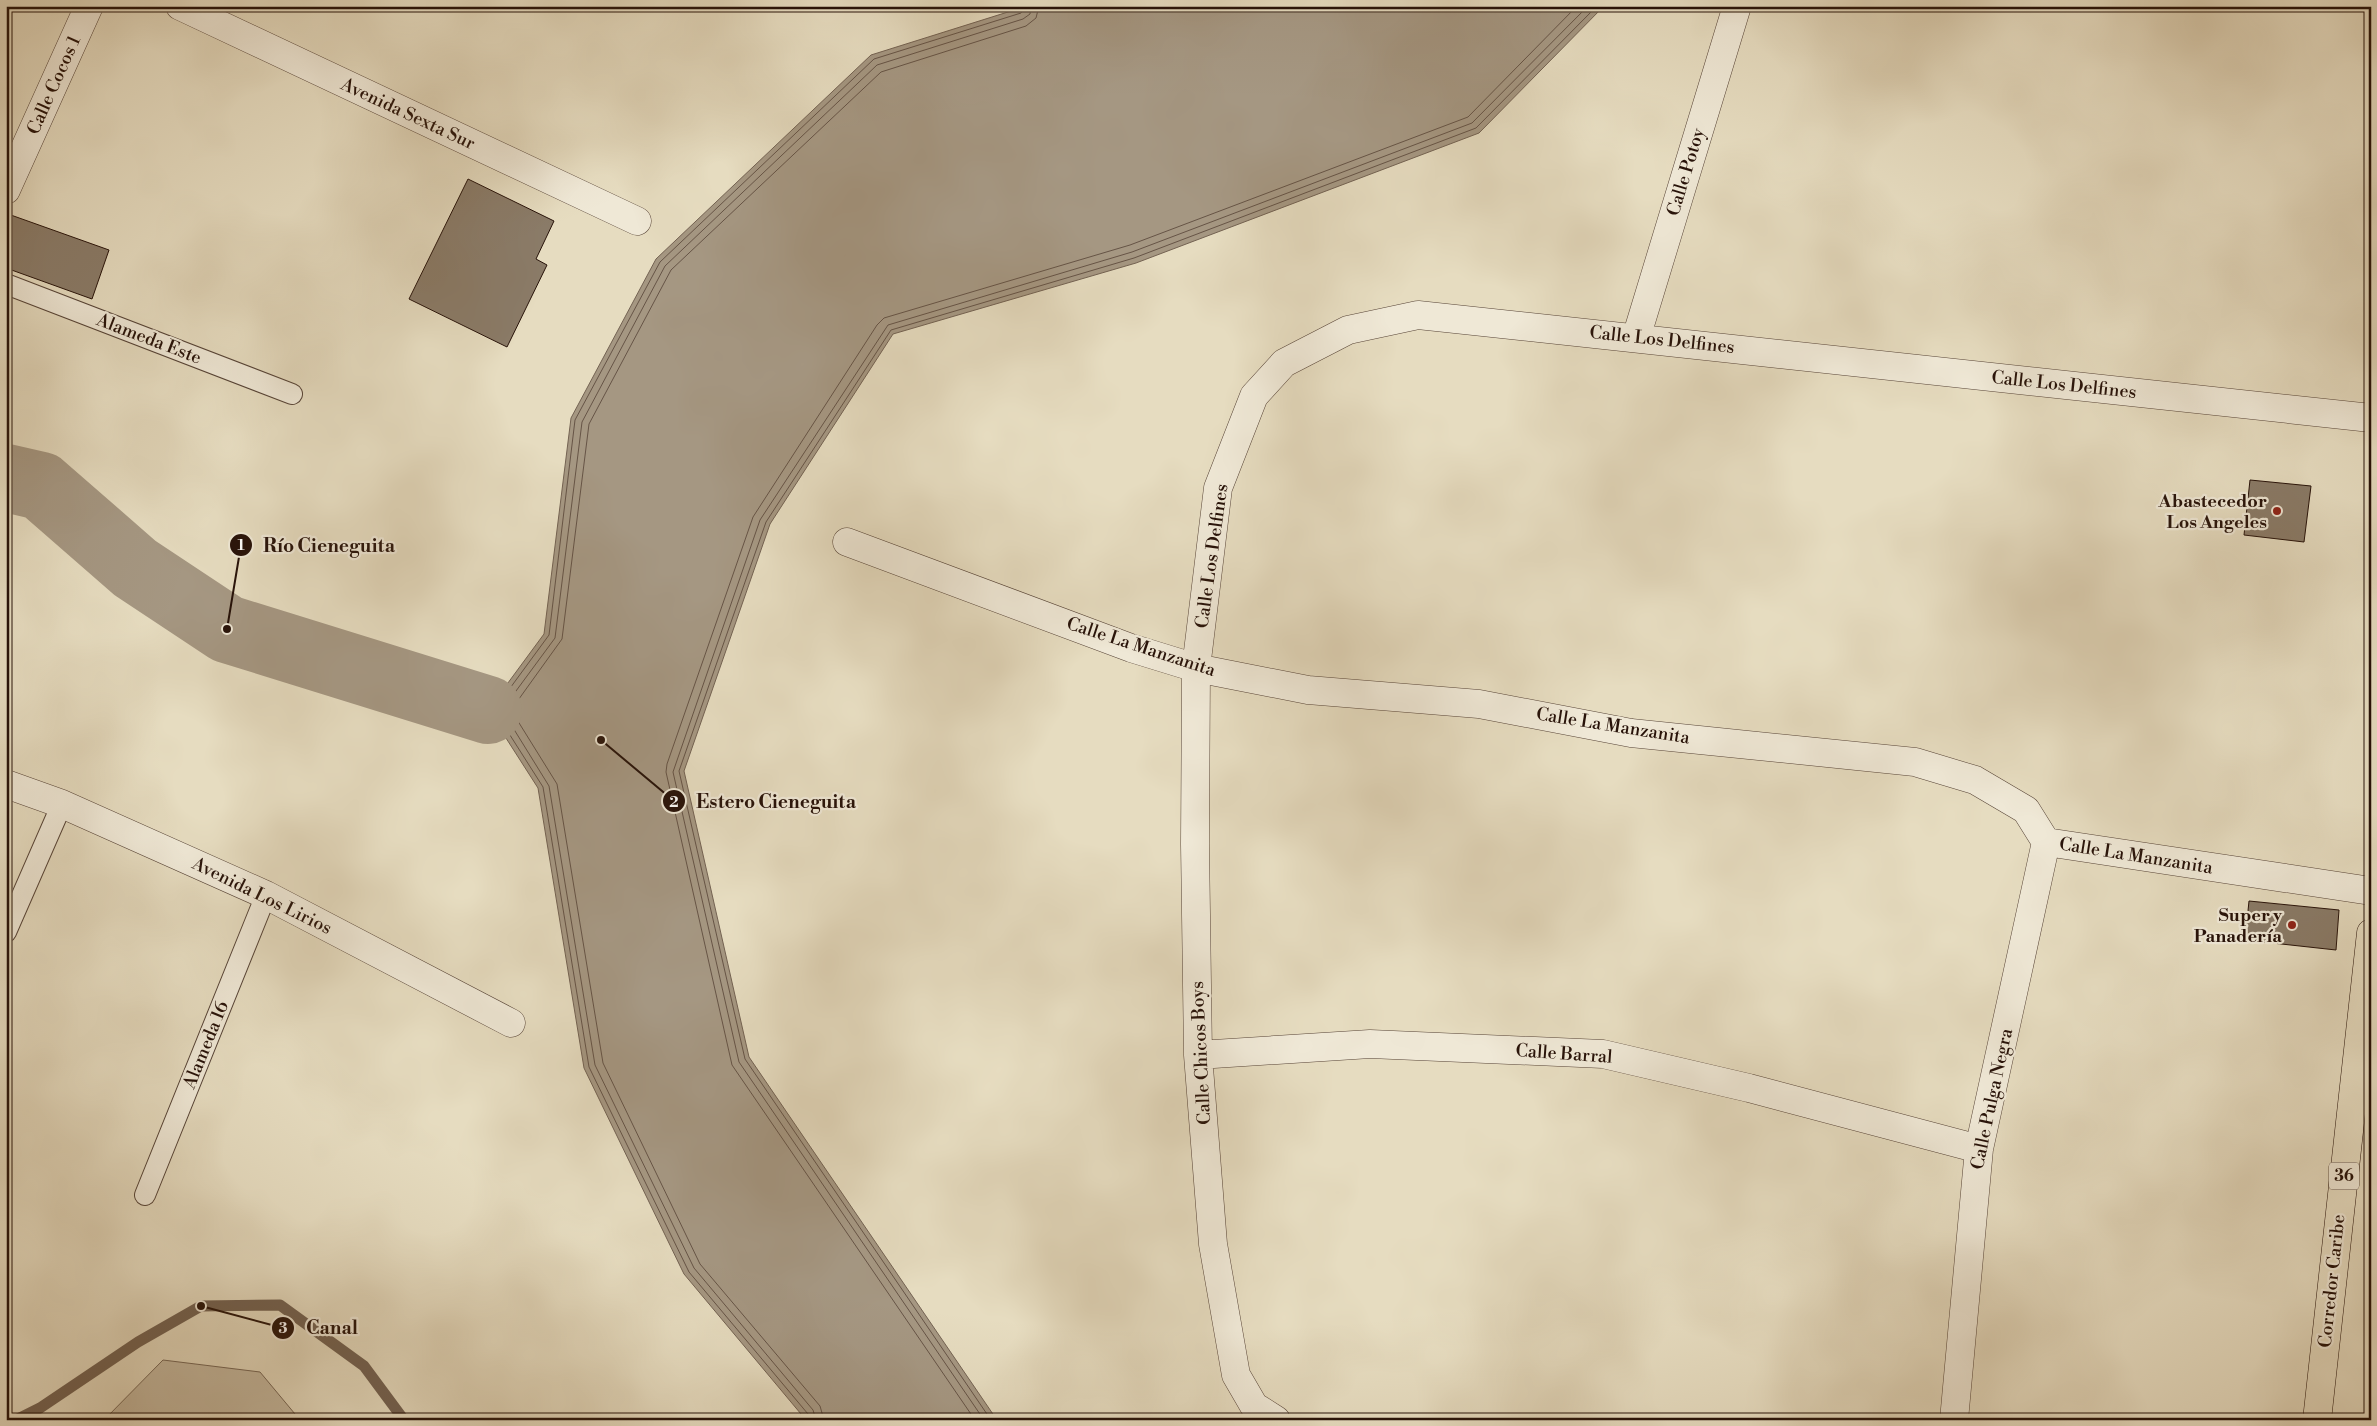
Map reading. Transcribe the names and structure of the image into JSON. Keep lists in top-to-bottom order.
{
  "streets": {
    "main road": ["36", "Corredor Caribe"],
    "street": [
      "Calle Cocos 1",
      "Avenida Sexta Sur",
      "Calle Potoy",
      "Calle Los Delfines",
      "Calle La Manzanita",
      "Avenida Los Lirios",
      "Calle Chicos Boys",
      "Calle Barral",
      "Calle Pulga Negra"
    ],
    "lane": ["Alameda Este", "Alameda 16"]
  },
  "crossings": [
    ["Calle Potoy", "Calle Los Delfines"],
    ["Calle Los Delfines", "Calle La Manzanita"],
    ["Calle Los Delfines", "Calle Chicos Boys"],
    ["Calle La Manzanita", "Calle Chicos Boys"],
    ["Calle La Manzanita", "Calle Pulga Negra"],
    ["Avenida Los Lirios", "Alameda 16"],
    ["Calle Chicos Boys", "Calle Barral"],
    ["Calle Barral", "Calle Pulga Negra"]
  ],
  "places": [
    "Abastecedor Los Angeles",
    "Río Cieneguita",
    "Estero Cieneguita",
    "Super y Panadería",
    "Canal"
  ]
}
